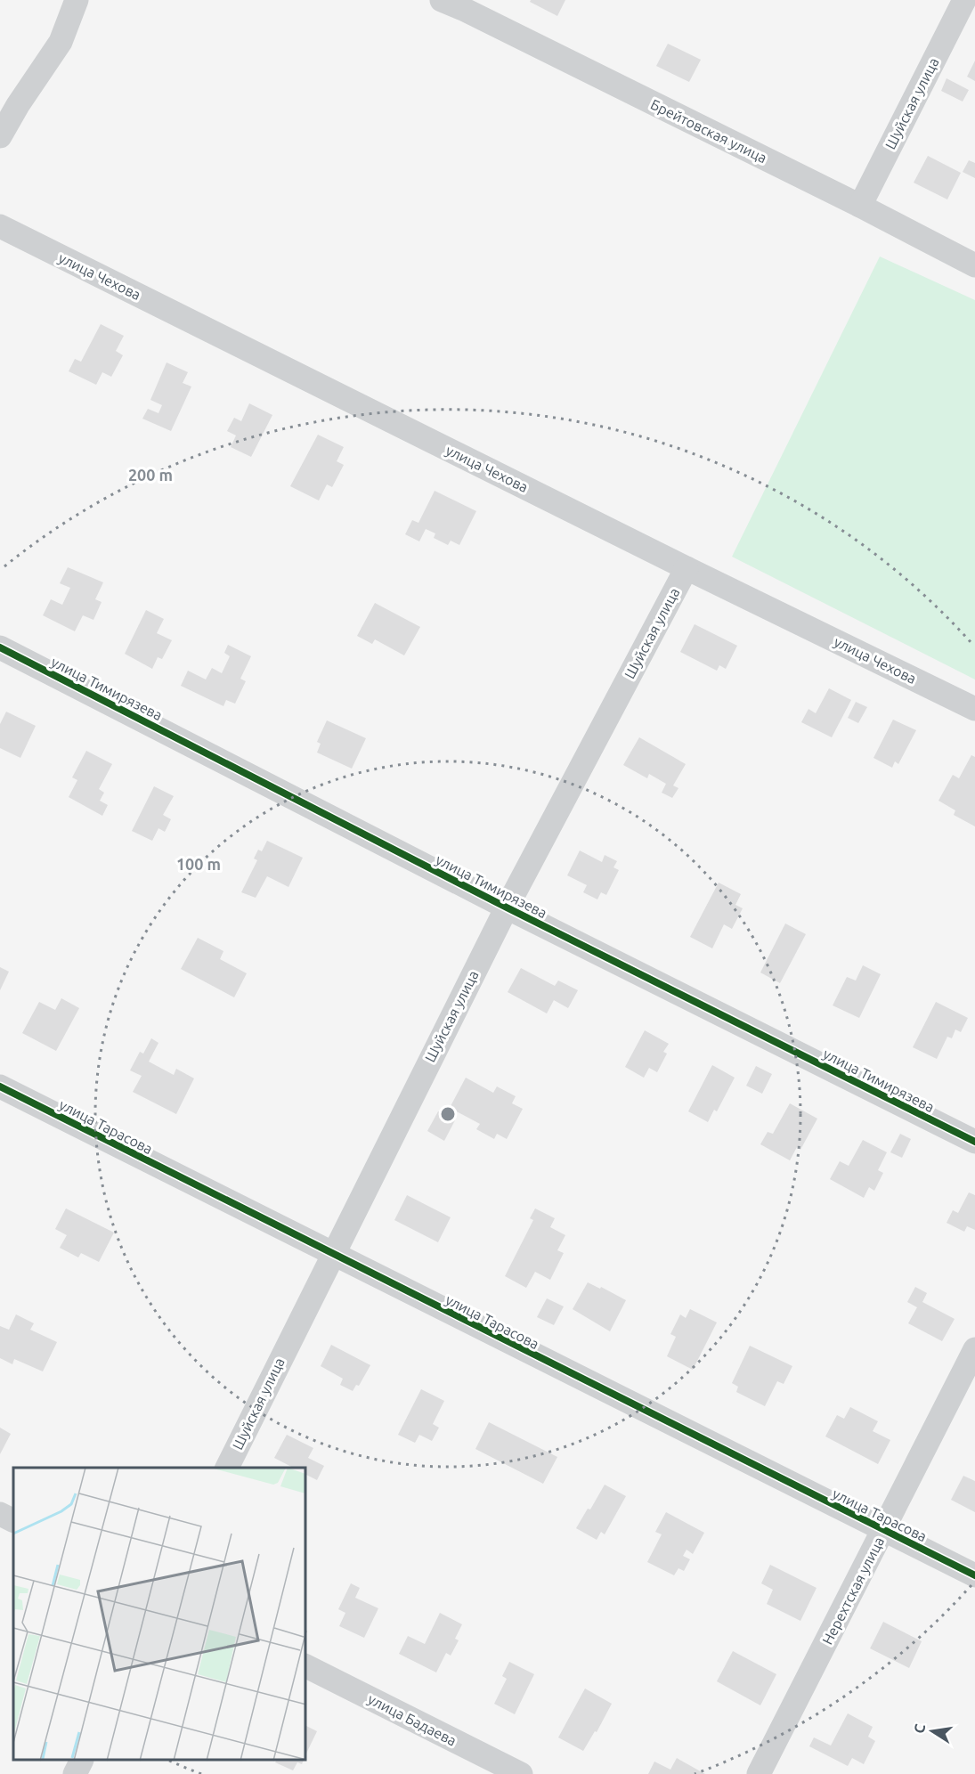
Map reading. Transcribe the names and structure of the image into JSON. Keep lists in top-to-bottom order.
{
  "streets": {
    "street": [
      "Шуйская улица",
      "Брейтовская улица",
      "улица Чехова",
      "улица Тимирязева",
      "улица Тарасова",
      "Нерехтская улица",
      "улица Бадаева"
    ]
  },
  "crossings": [
    ["Шуйская улица", "Брейтовская улица"],
    ["Шуйская улица", "улица Чехова"],
    ["Шуйская улица", "улица Тимирязева"],
    ["Шуйская улица", "улица Тарасова"],
    ["улица Тарасова", "Нерехтская улица"]
  ],
  "north": "left",
  "rings": ["200 m", "100 m"]
}
